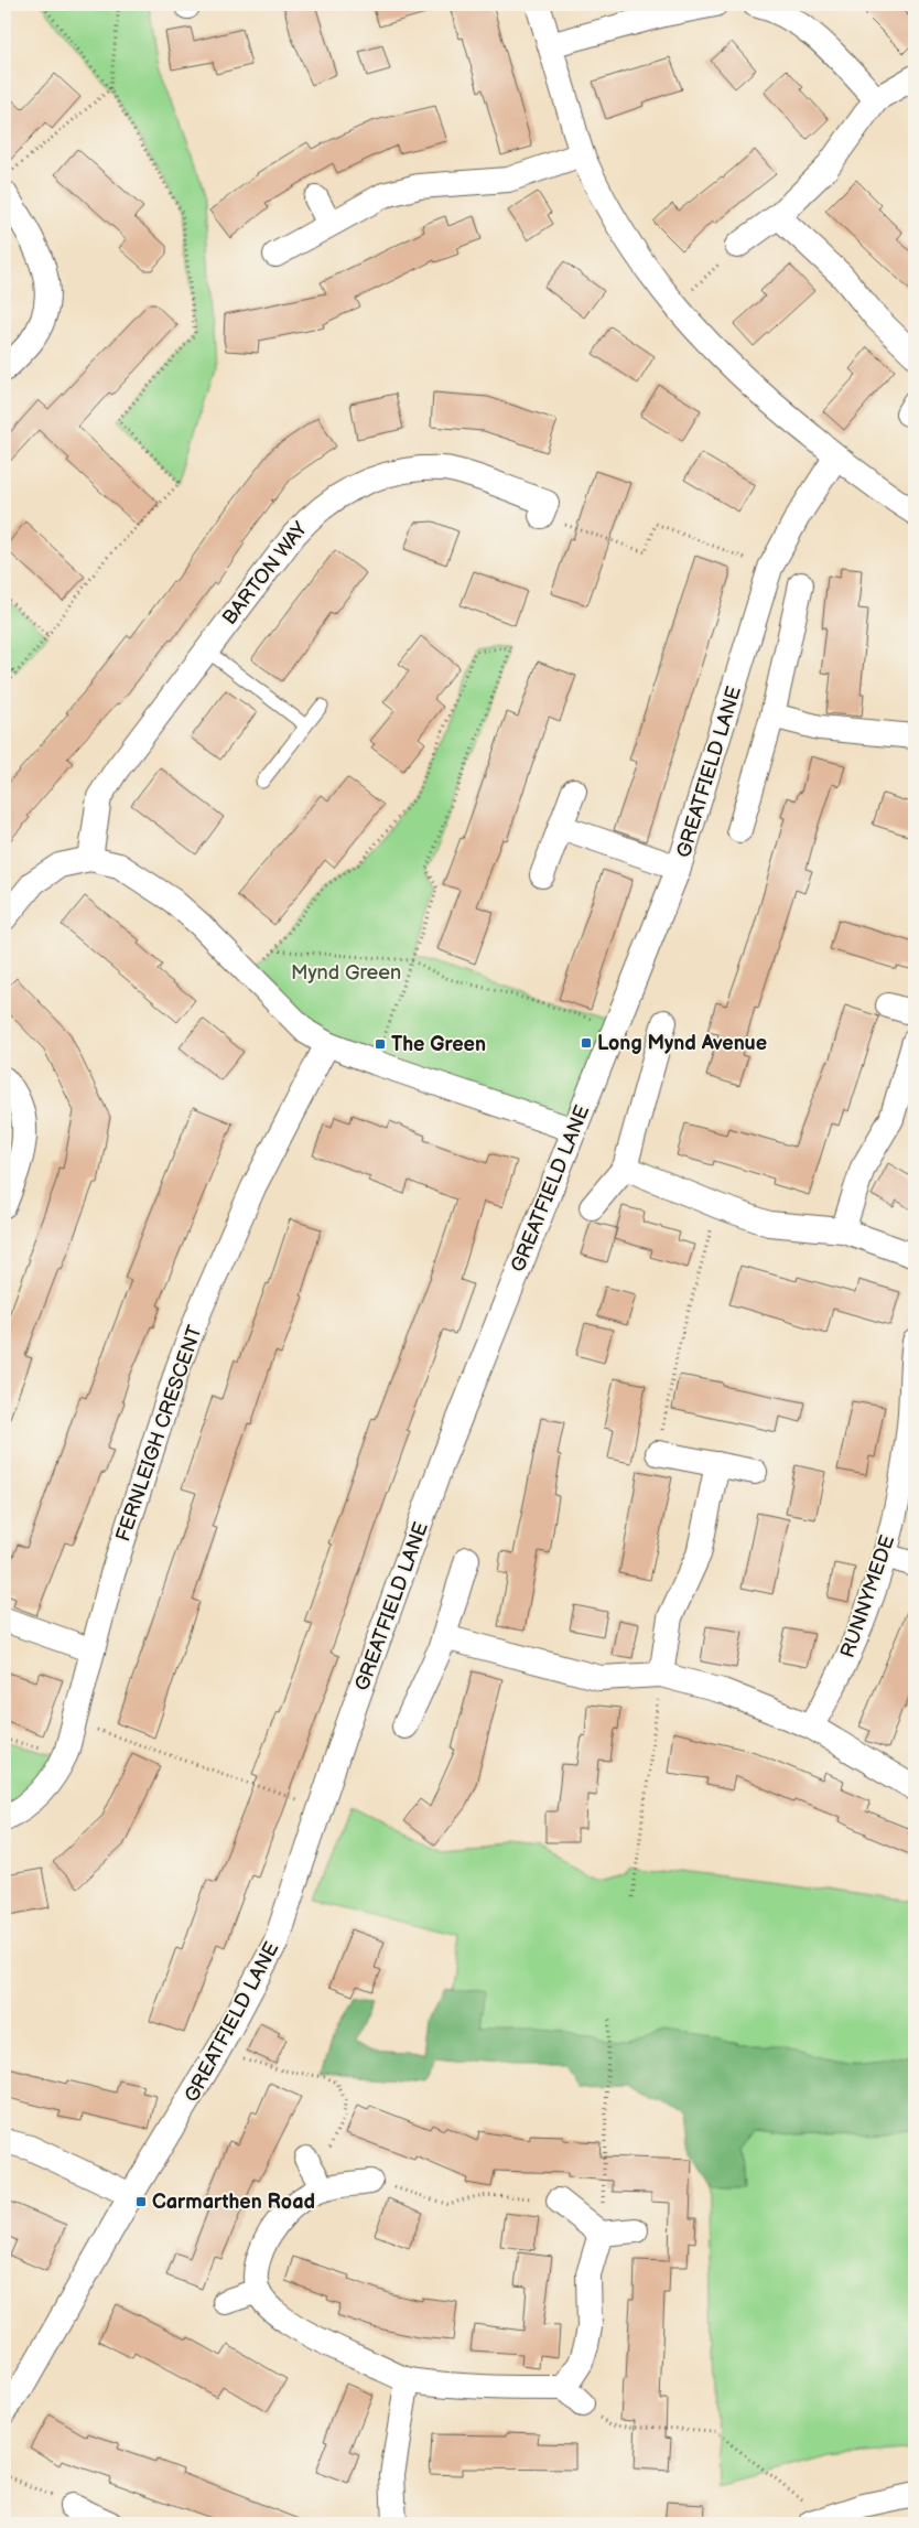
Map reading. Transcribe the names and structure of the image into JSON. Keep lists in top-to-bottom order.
{
  "streets": {
    "street": [
      "BARTON WAY",
      "GREATFIELD LANE",
      "FERNLEIGH CRESCENT",
      "RUNNYMEDE"
    ]
  },
  "parks": ["Mynd Green"],
  "places": {
    "transit": ["Long Mynd Avenue", "The Green", "Carmarthen Road"]
  }
}
